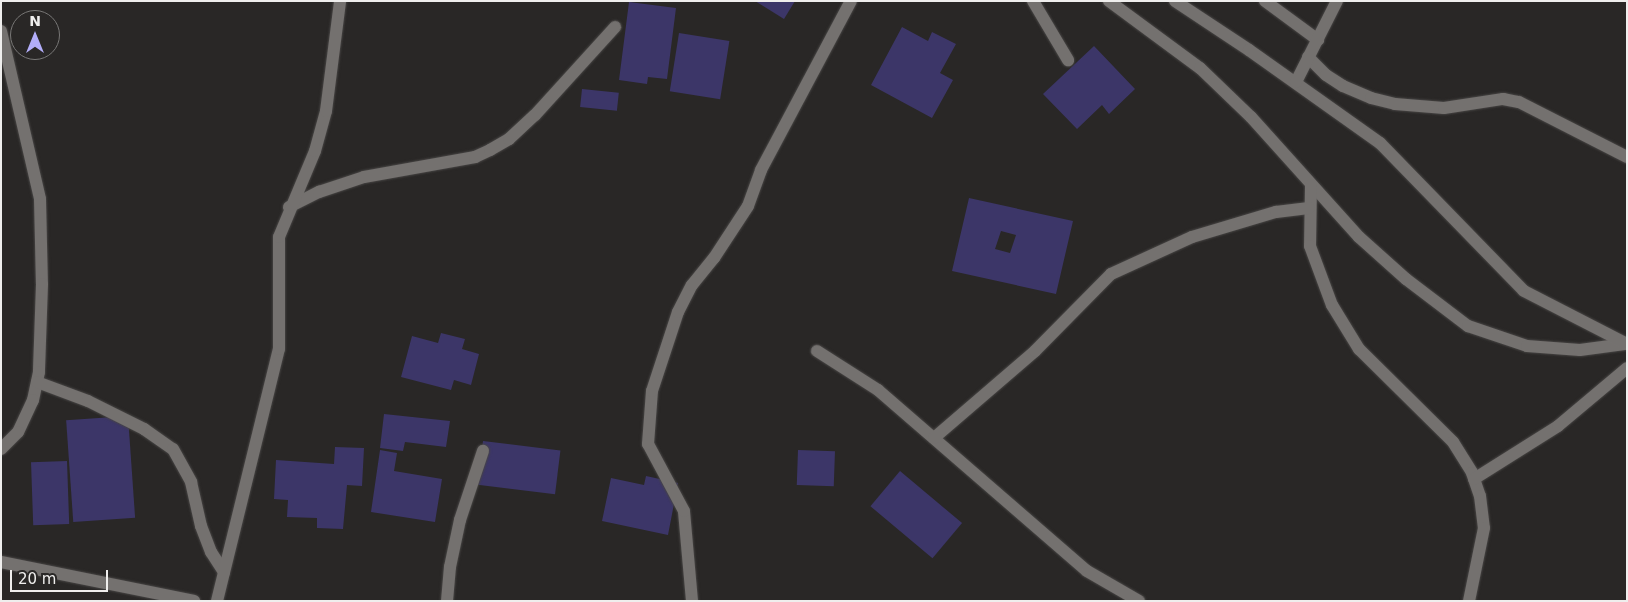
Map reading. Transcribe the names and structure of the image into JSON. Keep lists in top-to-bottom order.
{
  "scale_bar": "20 m",
  "north": "top"
}
